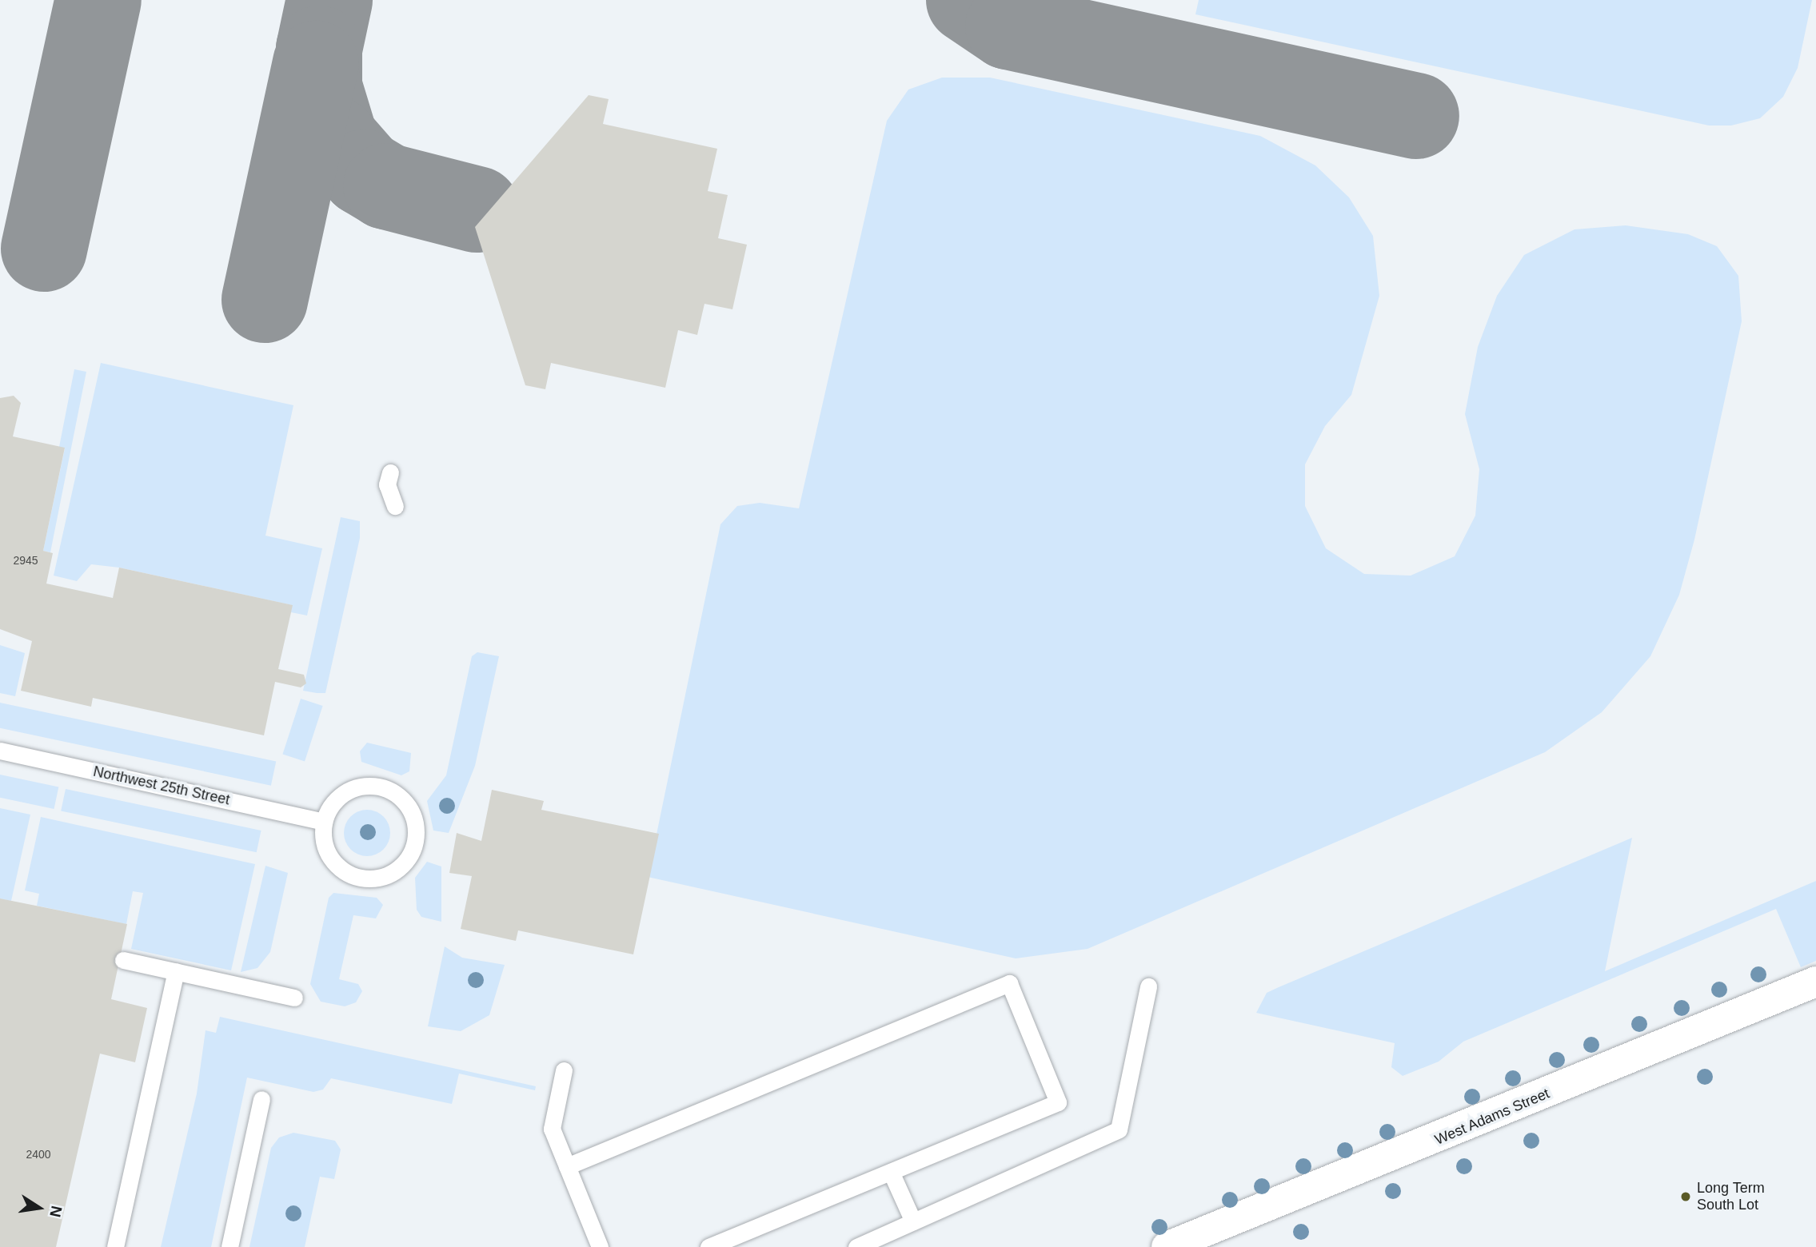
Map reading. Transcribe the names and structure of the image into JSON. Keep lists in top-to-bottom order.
{
  "streets": {
    "street": ["West Adams Street"],
    "lane": ["Northwest 25th Street"]
  },
  "places": ["Long Term South Lot"],
  "house_numbers": ["2945", "2400"],
  "north": "right"
}
